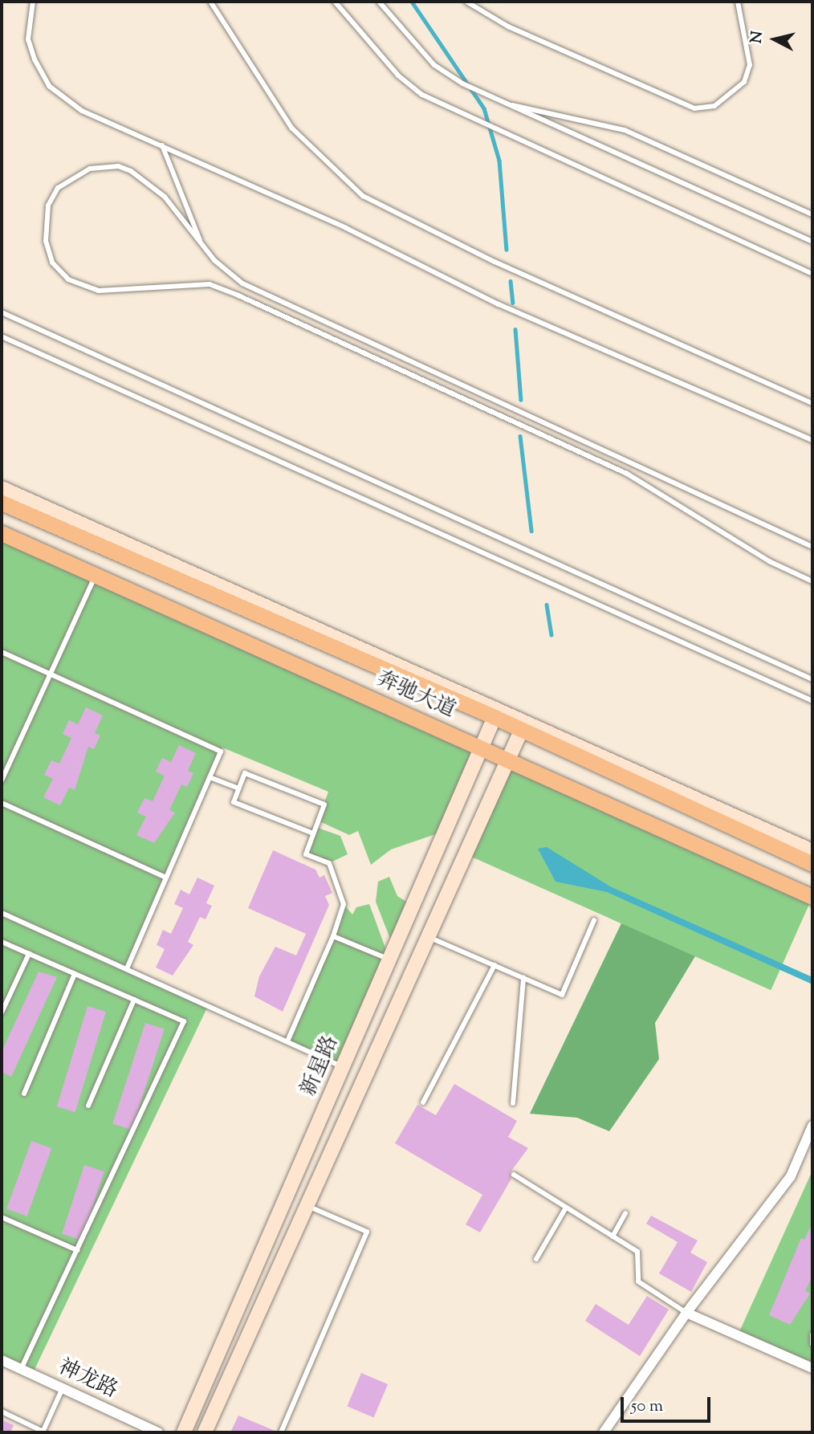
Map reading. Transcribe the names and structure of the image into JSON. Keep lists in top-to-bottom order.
{
  "streets": {
    "main road": ["奔驰大道", "新星路"],
    "street": ["神龙路"]
  },
  "crossings": [
    ["奔驰大道", "新星路"]
  ],
  "scale_bar": "50 m",
  "north": "left"
}
